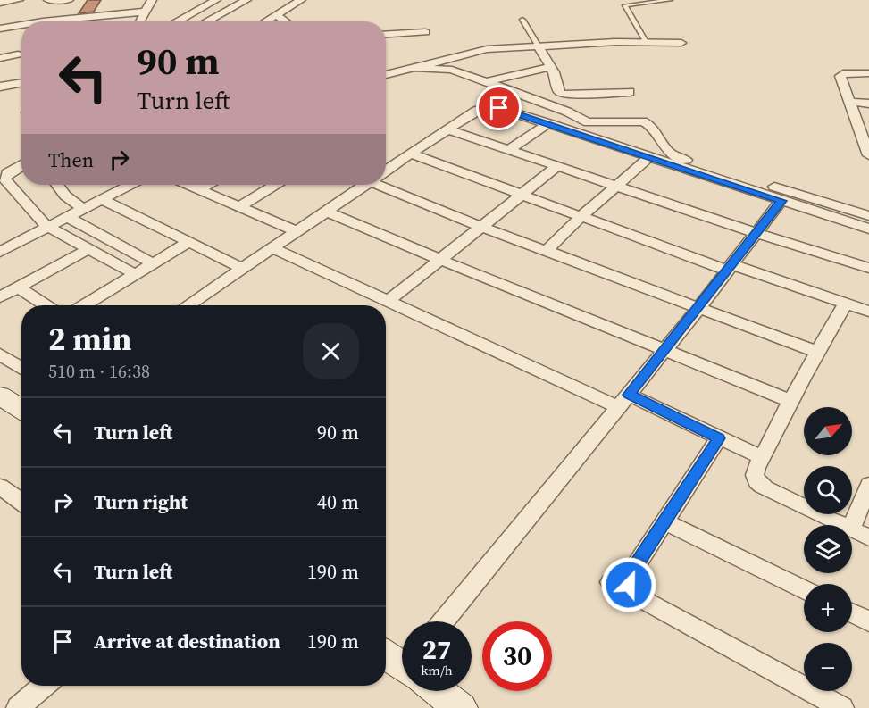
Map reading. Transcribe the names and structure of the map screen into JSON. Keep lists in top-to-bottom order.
{
  "north": "top right",
  "page": {
    "turn": ["90 m", "Turn left"],
    "then": "Then",
    "heading": ["2 min", "510 m · 16:38"],
    "list": [
      {
        "name": "Turn left",
        "value": "90 m"
      },
      {
        "name": "Turn right",
        "value": "40 m"
      },
      {
        "name": "Turn left",
        "value": "190 m"
      },
      {
        "name": "Arrive at destination",
        "value": "190 m"
      }
    ],
    "map_buttons": ["+", "−"],
    "speed": "27 km/h",
    "limit": "30"
  }
}
